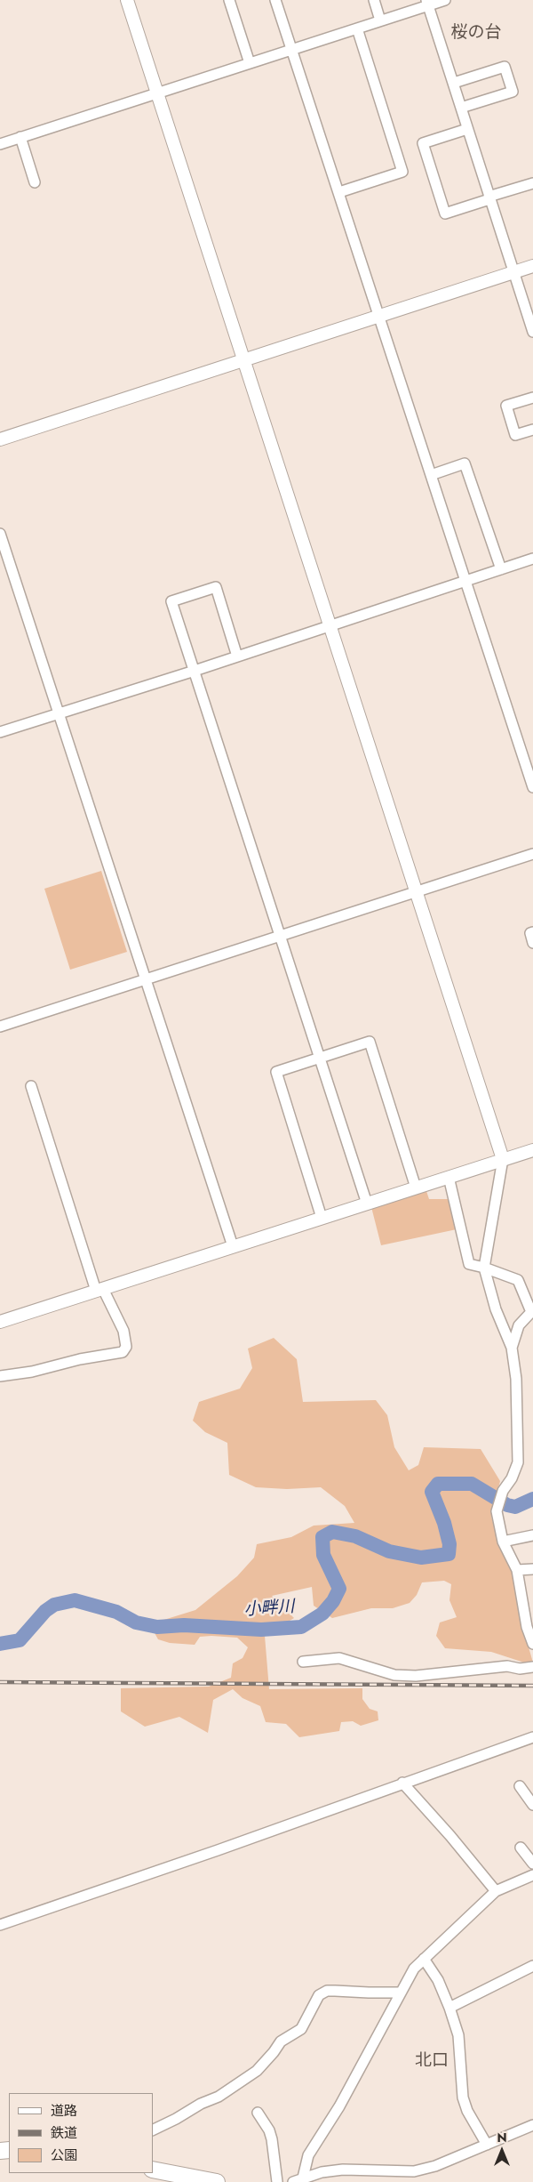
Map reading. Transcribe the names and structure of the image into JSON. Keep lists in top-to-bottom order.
{
  "districts": ["桜の台", "北口"],
  "water": ["小畔川"],
  "legend": ["道路", "鉄道", "公園"],
  "north": "top"
}
